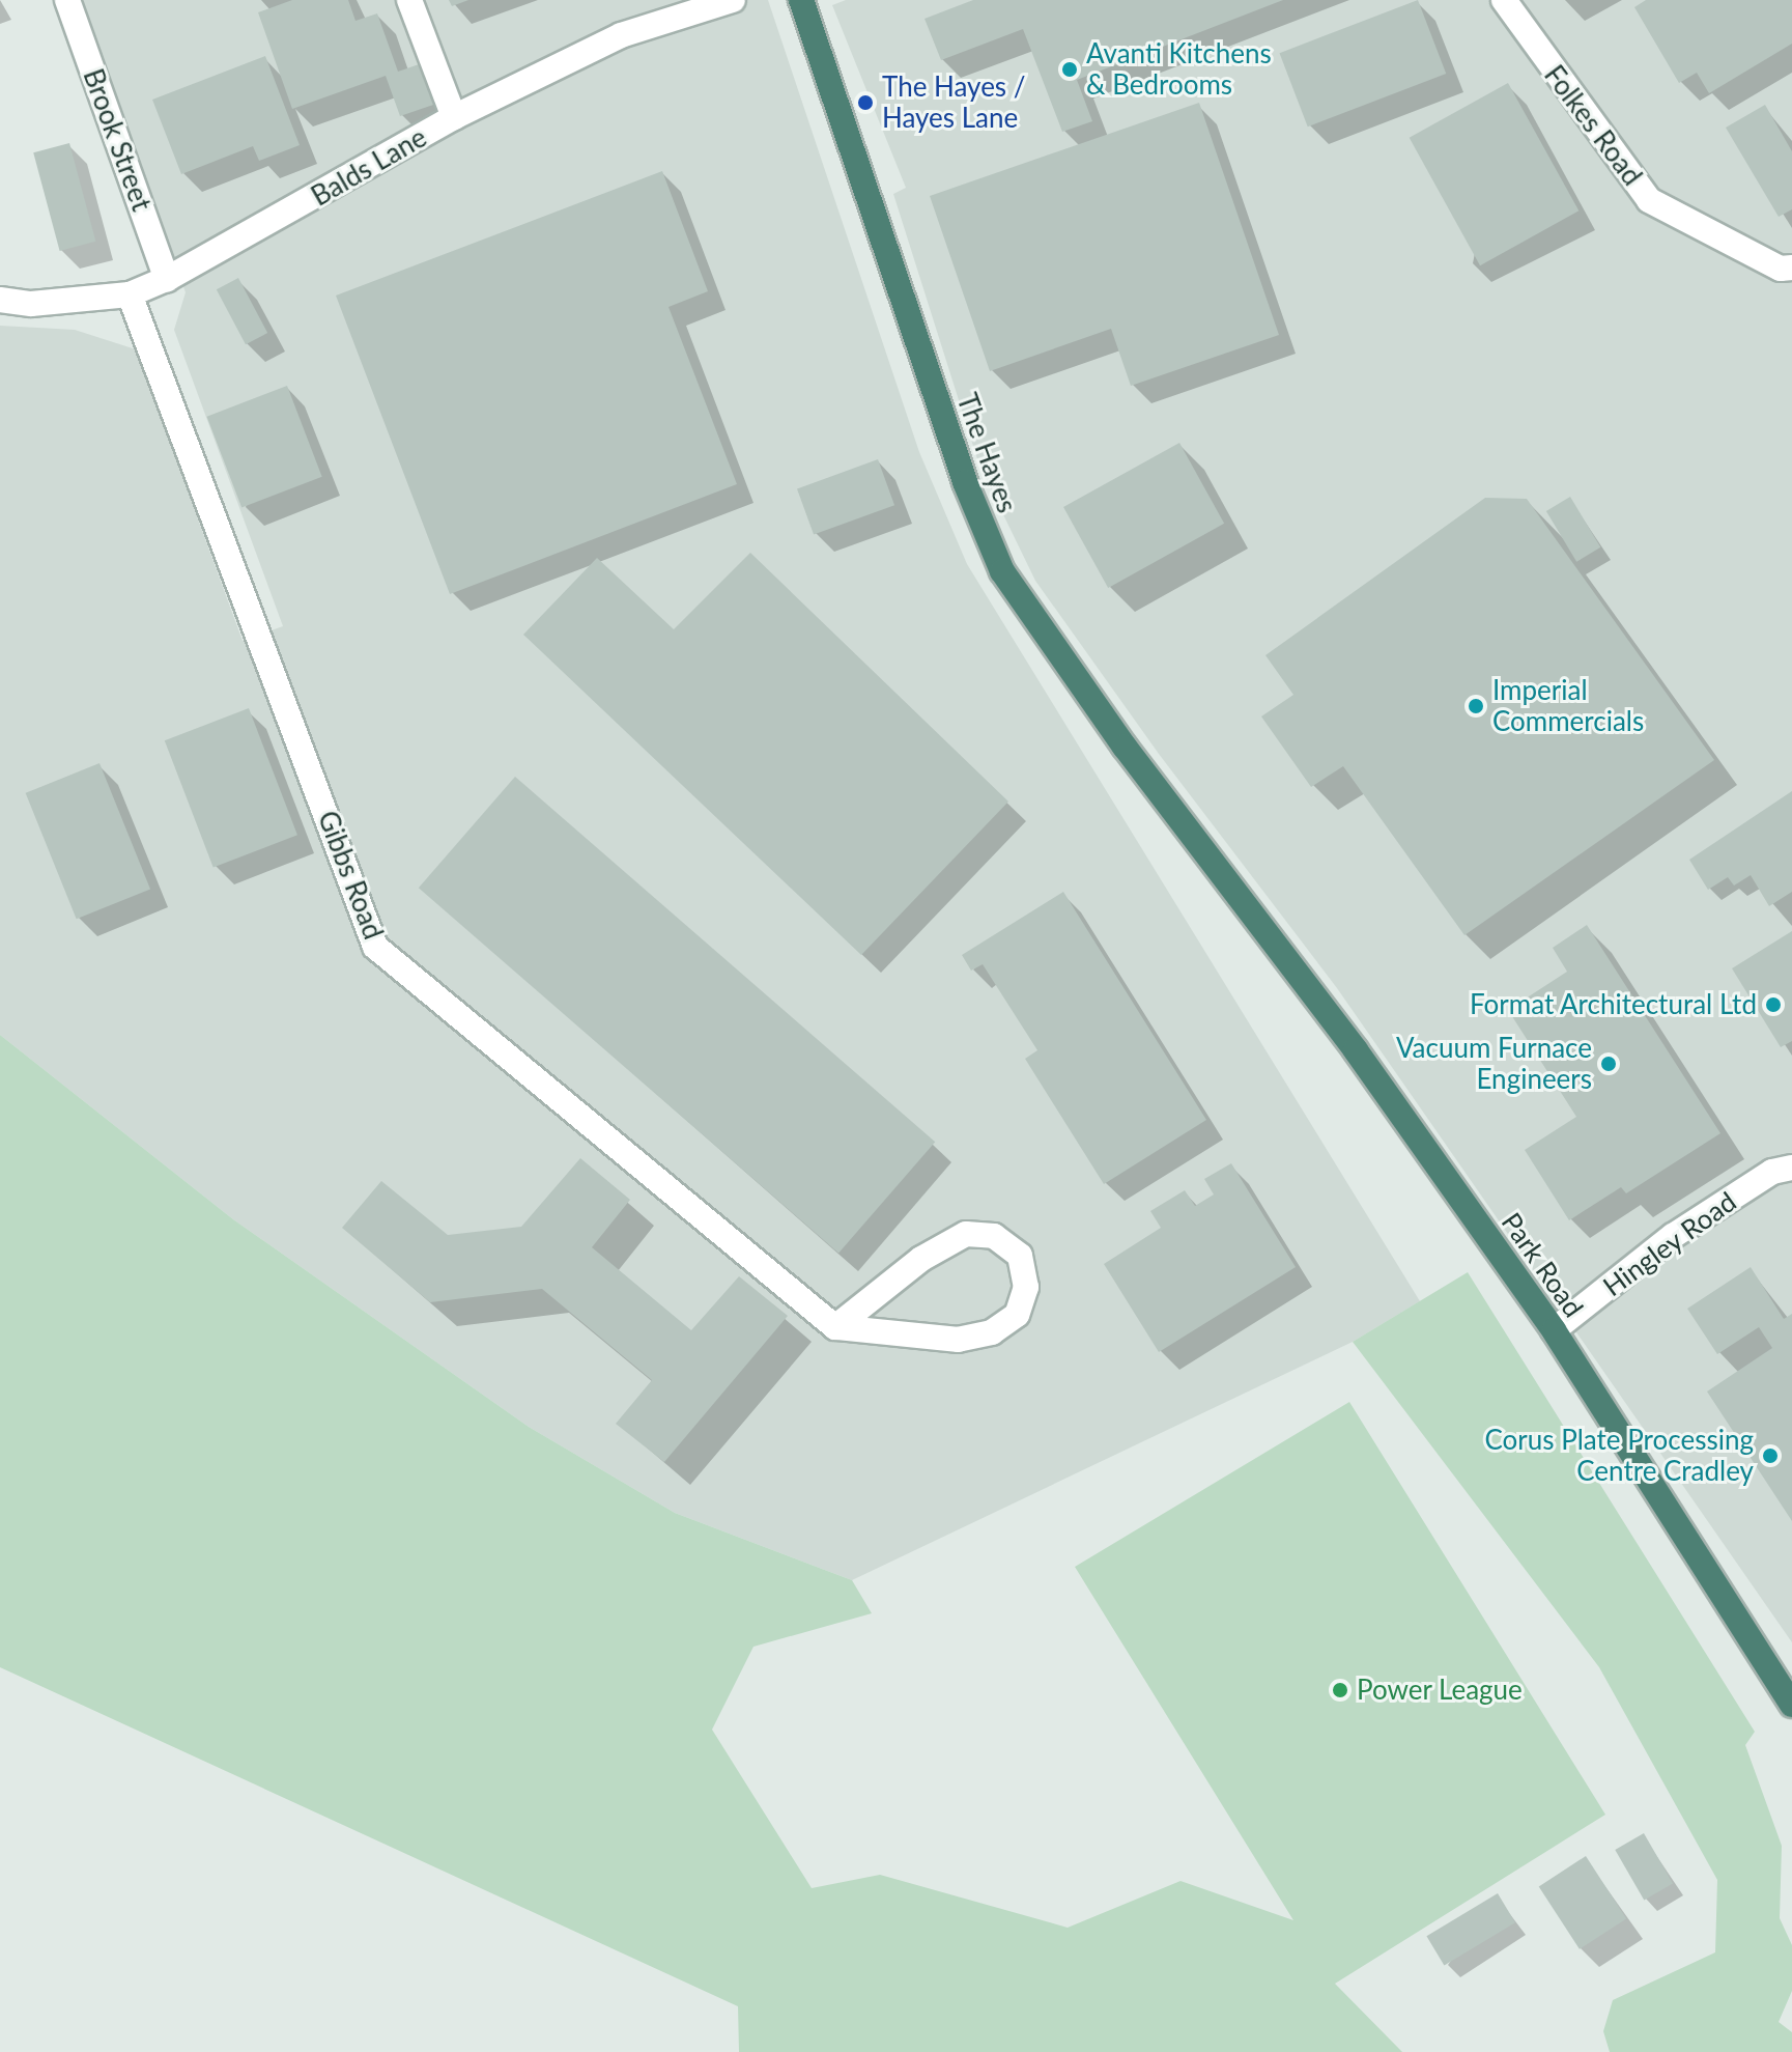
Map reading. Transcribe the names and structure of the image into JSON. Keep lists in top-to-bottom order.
{
  "streets": {
    "highway": ["The Hayes", "Park Road"],
    "street": [
      "Folkes Road",
      "Brook Street",
      "Balds Lane",
      "Gibbs Road",
      "Hingley Road"
    ]
  },
  "crossings": [
    ["Brook Street", "Balds Lane"],
    ["Balds Lane", "Gibbs Road"],
    ["The Hayes", "Park Road"],
    ["Hingley Road", "Park Road"]
  ],
  "places": [
    "Avanti Kitchens & Bedrooms",
    "The Hayes / Hayes Lane",
    "Imperial Commercials",
    "Format Architectural Ltd",
    "Vacuum Furnace Engineers",
    "Corus Plate Processing Centre Cradley",
    "Power League"
  ]
}
